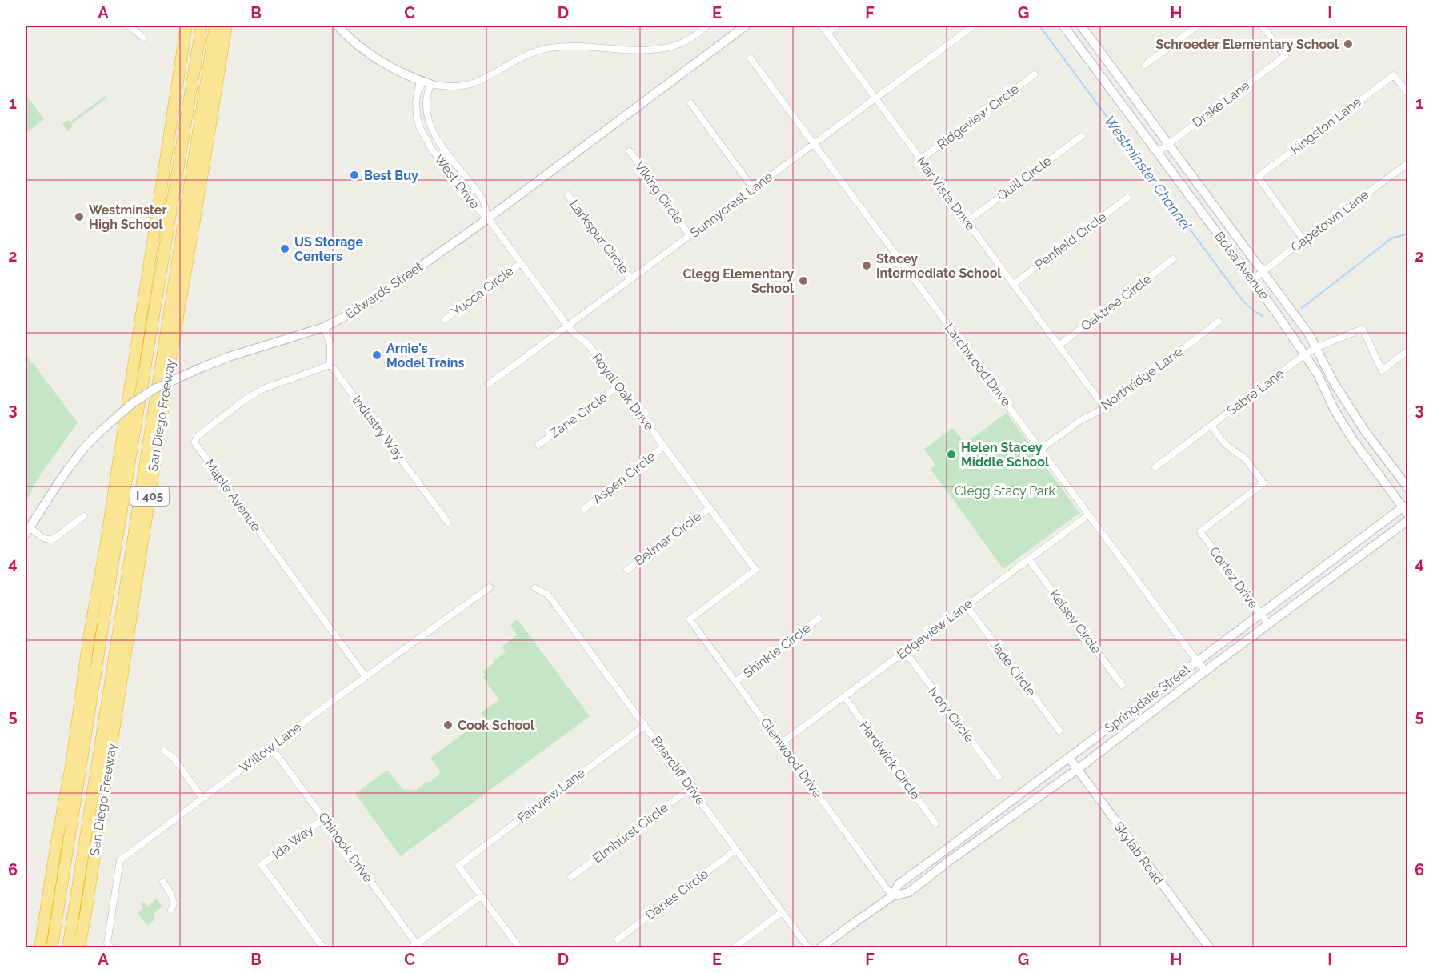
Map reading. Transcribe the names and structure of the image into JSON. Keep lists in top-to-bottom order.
{
  "streets": {
    "highway": ["San Diego Freeway", "I 405"],
    "main road": [
      "Bolsa Avenue",
      "Edwards Street",
      "Springdale Street",
      "Skylab Road"
    ],
    "street": [
      "Drake Lane",
      "Ridgeview Circle",
      "Kingston Lane",
      "Quill Circle",
      "West Drive",
      "Viking Circle",
      "Mar Vista Drive",
      "Sunnycrest Lane",
      "Capetown Lane",
      "Larkspur Circle",
      "Penfield Circle",
      "Yucca Circle",
      "Oaktree Circle",
      "Larchwood Drive",
      "Northridge Lane",
      "Royal Oak Drive",
      "Sabre Lane",
      "Zane Circle",
      "Industry Way",
      "Aspen Circle",
      "Maple Avenue",
      "Belmar Circle",
      "Cortez Drive",
      "Kelsey Circle",
      "Edgeview Lane",
      "Shinkle Circle",
      "Jade Circle",
      "Ivory Circle",
      "Willow Lane",
      "Glenwood Drive",
      "Hardwick Circle",
      "Briarcliff Drive",
      "Fairview Lane",
      "Elmhurst Circle",
      "Ida Way",
      "Chinook Drive",
      "Danes Circle"
    ]
  },
  "crossings": [
    ["Drake Lane", "Bolsa Avenue"],
    ["Ridgeview Circle", "Mar Vista Drive"],
    ["Kingston Lane", "Capetown Lane"],
    ["Quill Circle", "Mar Vista Drive"],
    ["West Drive", "Edwards Street"],
    ["West Drive", "Royal Oak Drive"],
    ["Viking Circle", "Sunnycrest Lane"],
    ["Mar Vista Drive", "Sunnycrest Lane"],
    ["Mar Vista Drive", "Penfield Circle"],
    ["Mar Vista Drive", "Oaktree Circle"],
    ["Mar Vista Drive", "Northridge Lane"],
    ["Sunnycrest Lane", "Larkspur Circle"],
    ["Sunnycrest Lane", "Larchwood Drive"],
    ["Sunnycrest Lane", "Royal Oak Drive"],
    ["Capetown Lane", "Bolsa Avenue"],
    ["Bolsa Avenue", "Sabre Lane"],
    ["Bolsa Avenue", "Springdale Street"],
    ["Edwards Street", "Royal Oak Drive"],
    ["Yucca Circle", "Royal Oak Drive"],
    ["Larchwood Drive", "Northridge Lane"],
    ["Larchwood Drive", "Edgeview Lane"],
    ["Larchwood Drive", "Springdale Street"],
    ["Royal Oak Drive", "Zane Circle"],
    ["Royal Oak Drive", "Aspen Circle"],
    ["Royal Oak Drive", "Belmar Circle"],
    ["Royal Oak Drive", "Glenwood Drive"],
    ["Sabre Lane", "Cortez Drive"],
    ["Industry Way", "Maple Avenue"],
    ["Maple Avenue", "Willow Lane"],
    ["Cortez Drive", "Springdale Street"],
    ["Kelsey Circle", "Edgeview Lane"],
    ["Edgeview Lane", "Jade Circle"],
    ["Edgeview Lane", "Ivory Circle"],
    ["Edgeview Lane", "Glenwood Drive"],
    ["Edgeview Lane", "Hardwick Circle"],
    ["Shinkle Circle", "Glenwood Drive"],
    ["Springdale Street", "Glenwood Drive"],
    ["Springdale Street", "Skylab Road"],
    ["Willow Lane", "Chinook Drive"],
    ["Briarcliff Drive", "Fairview Lane"],
    ["Briarcliff Drive", "Elmhurst Circle"],
    ["Briarcliff Drive", "Danes Circle"],
    ["Ida Way", "Chinook Drive"]
  ],
  "water": ["Westminster Channel"],
  "parks": ["Clegg Stacy Park"],
  "places": [
    "Schroeder Elementary School",
    "Best Buy",
    "Westminster High School",
    "US Storage Centers",
    "Stacey Intermediate School",
    "Clegg Elementary School",
    "Arnie's Model Trains",
    "Helen Stacey Middle School",
    "Cook School"
  ],
  "grid": {
    "columns": [
      "A",
      "B",
      "C",
      "D",
      "E",
      "F",
      "G",
      "H",
      "I"
    ],
    "rows": [
      "1",
      "2",
      "3",
      "4",
      "5",
      "6"
    ]
  }
}
